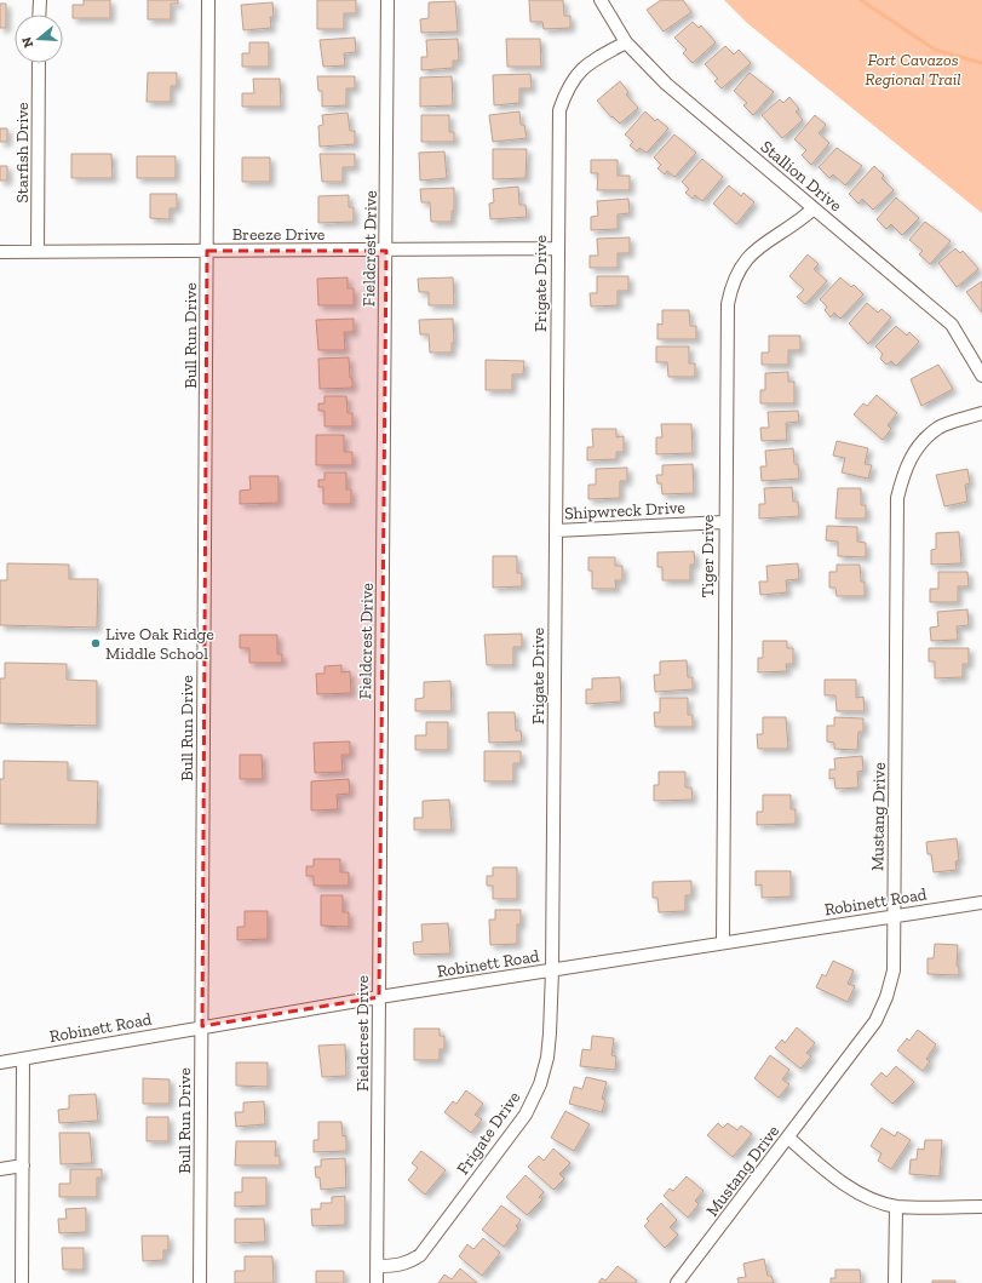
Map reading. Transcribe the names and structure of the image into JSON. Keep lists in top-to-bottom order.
{
  "streets": {
    "street": [
      "Starfish Drive",
      "Stallion Drive",
      "Breeze Drive",
      "Fieldcrest Drive",
      "Frigate Drive",
      "Bull Run Drive",
      "Shipwreck Drive",
      "Tiger Drive",
      "Mustang Drive",
      "Robinett Road"
    ]
  },
  "crossings": [
    ["Starfish Drive", "Breeze Drive"],
    ["Stallion Drive", "Frigate Drive"],
    ["Stallion Drive", "Tiger Drive"],
    ["Breeze Drive", "Fieldcrest Drive"],
    ["Breeze Drive", "Frigate Drive"],
    ["Breeze Drive", "Bull Run Drive"],
    ["Fieldcrest Drive", "Frigate Drive"],
    ["Fieldcrest Drive", "Robinett Road"],
    ["Frigate Drive", "Shipwreck Drive"],
    ["Frigate Drive", "Robinett Road"],
    ["Bull Run Drive", "Robinett Road"],
    ["Shipwreck Drive", "Tiger Drive"],
    ["Tiger Drive", "Robinett Road"],
    ["Mustang Drive", "Robinett Road"]
  ],
  "parks": ["Fort Cavazos Regional Trail"],
  "places": ["Live Oak Ridge Middle School"],
  "north": "left"
}
